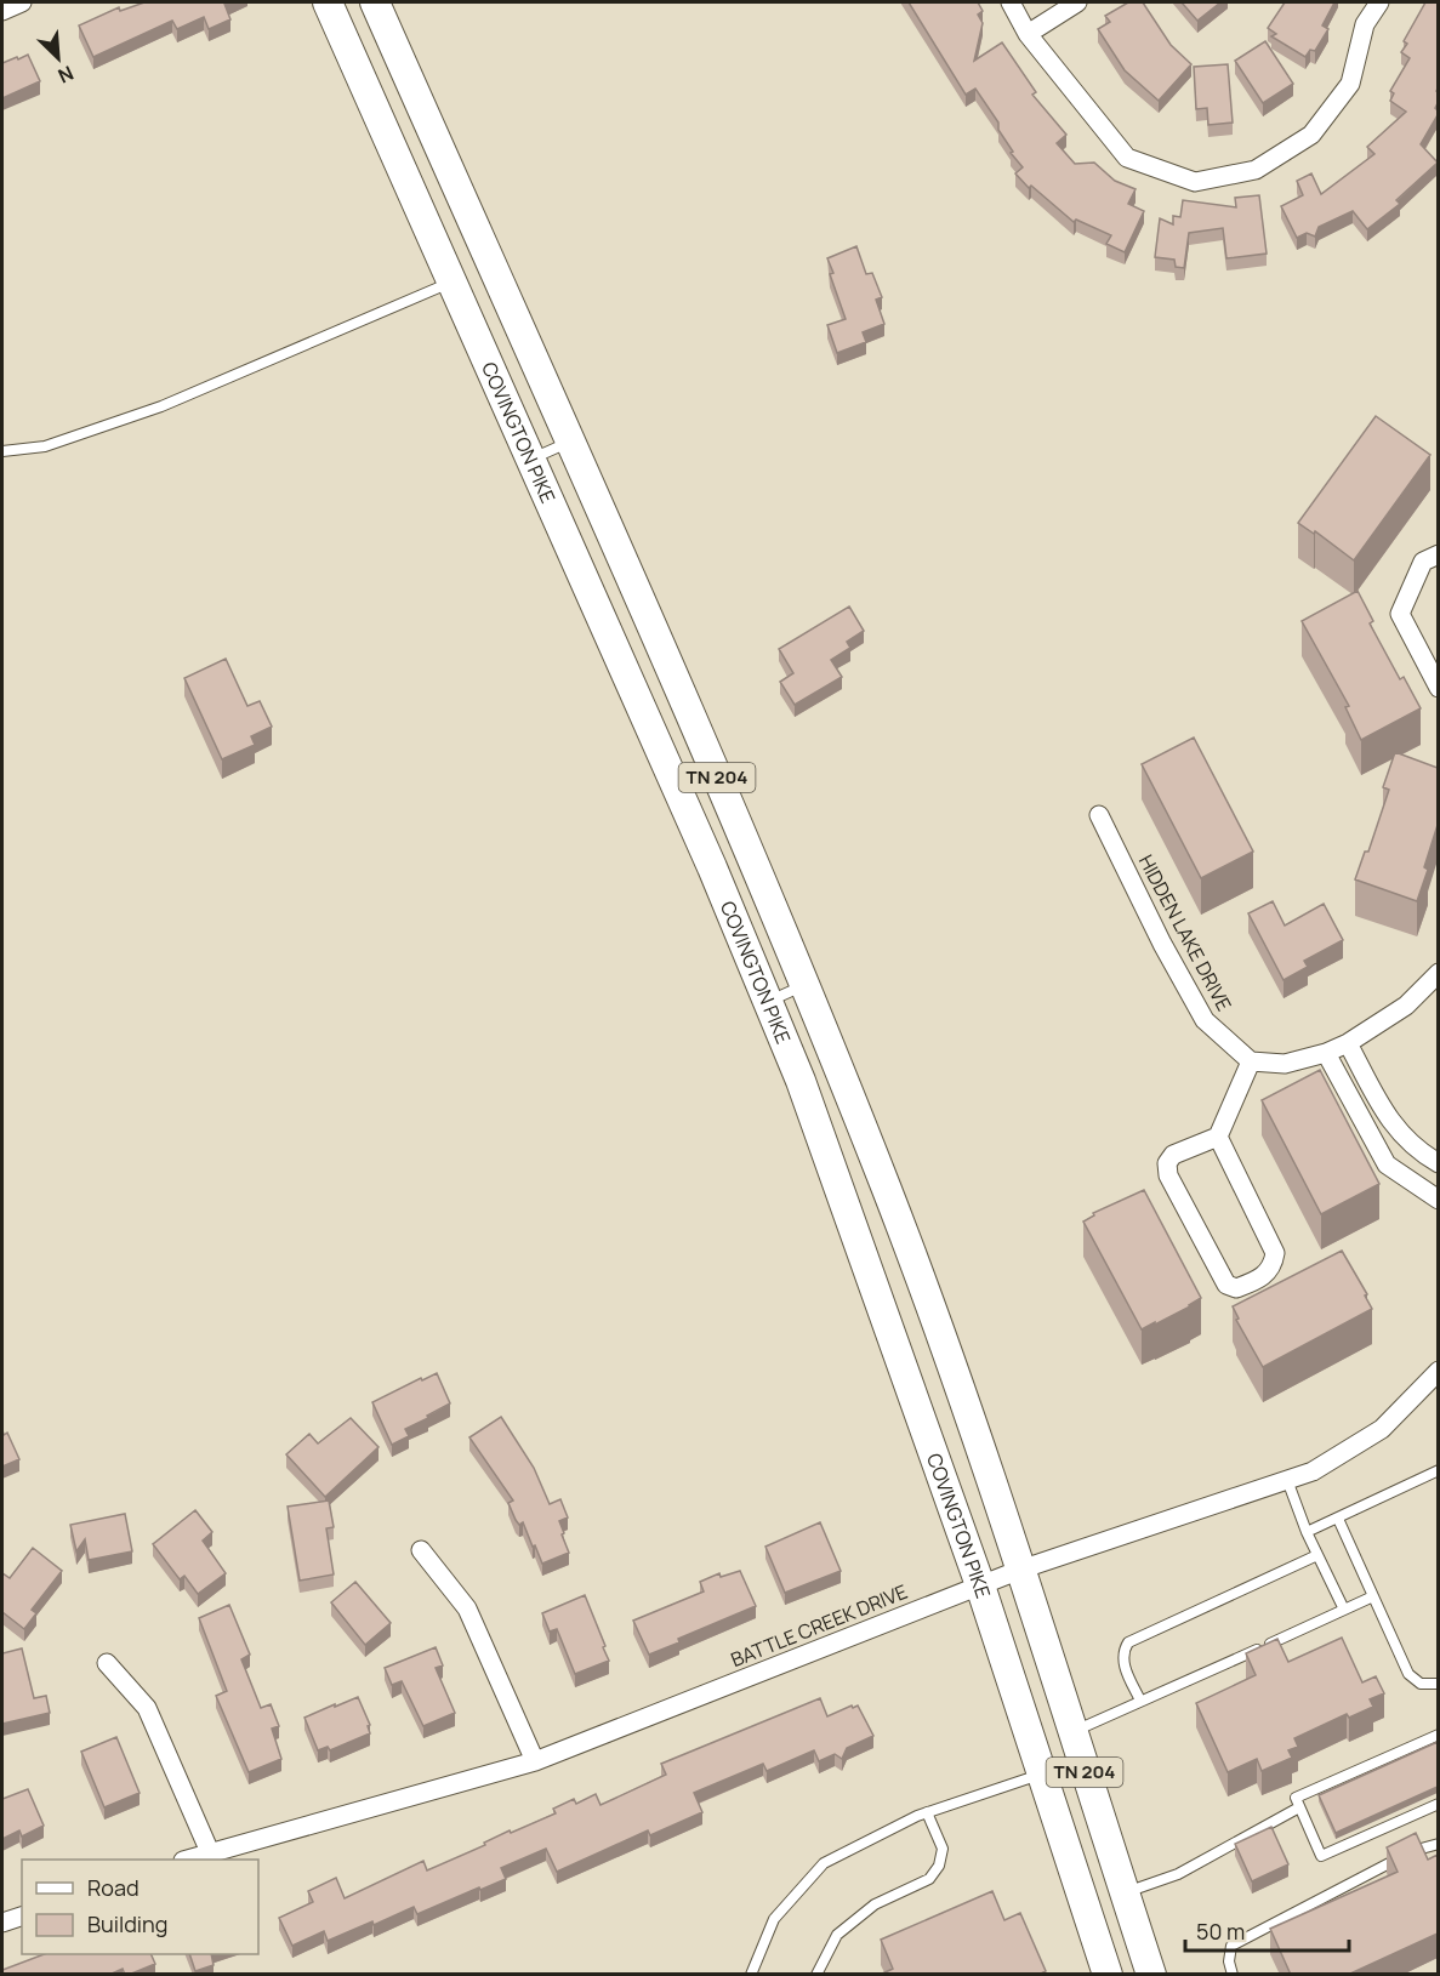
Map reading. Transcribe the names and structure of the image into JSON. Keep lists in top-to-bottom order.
{
  "streets": {
    "main road": ["COVINGTON PIKE", "TN 204"],
    "street": ["HIDDEN LAKE DRIVE", "BATTLE CREEK DRIVE"]
  },
  "crossings": [
    ["COVINGTON PIKE", "BATTLE CREEK DRIVE"]
  ],
  "legend": ["Road", "Building"],
  "scale_bar": "50 m",
  "north": "bottom right"
}
